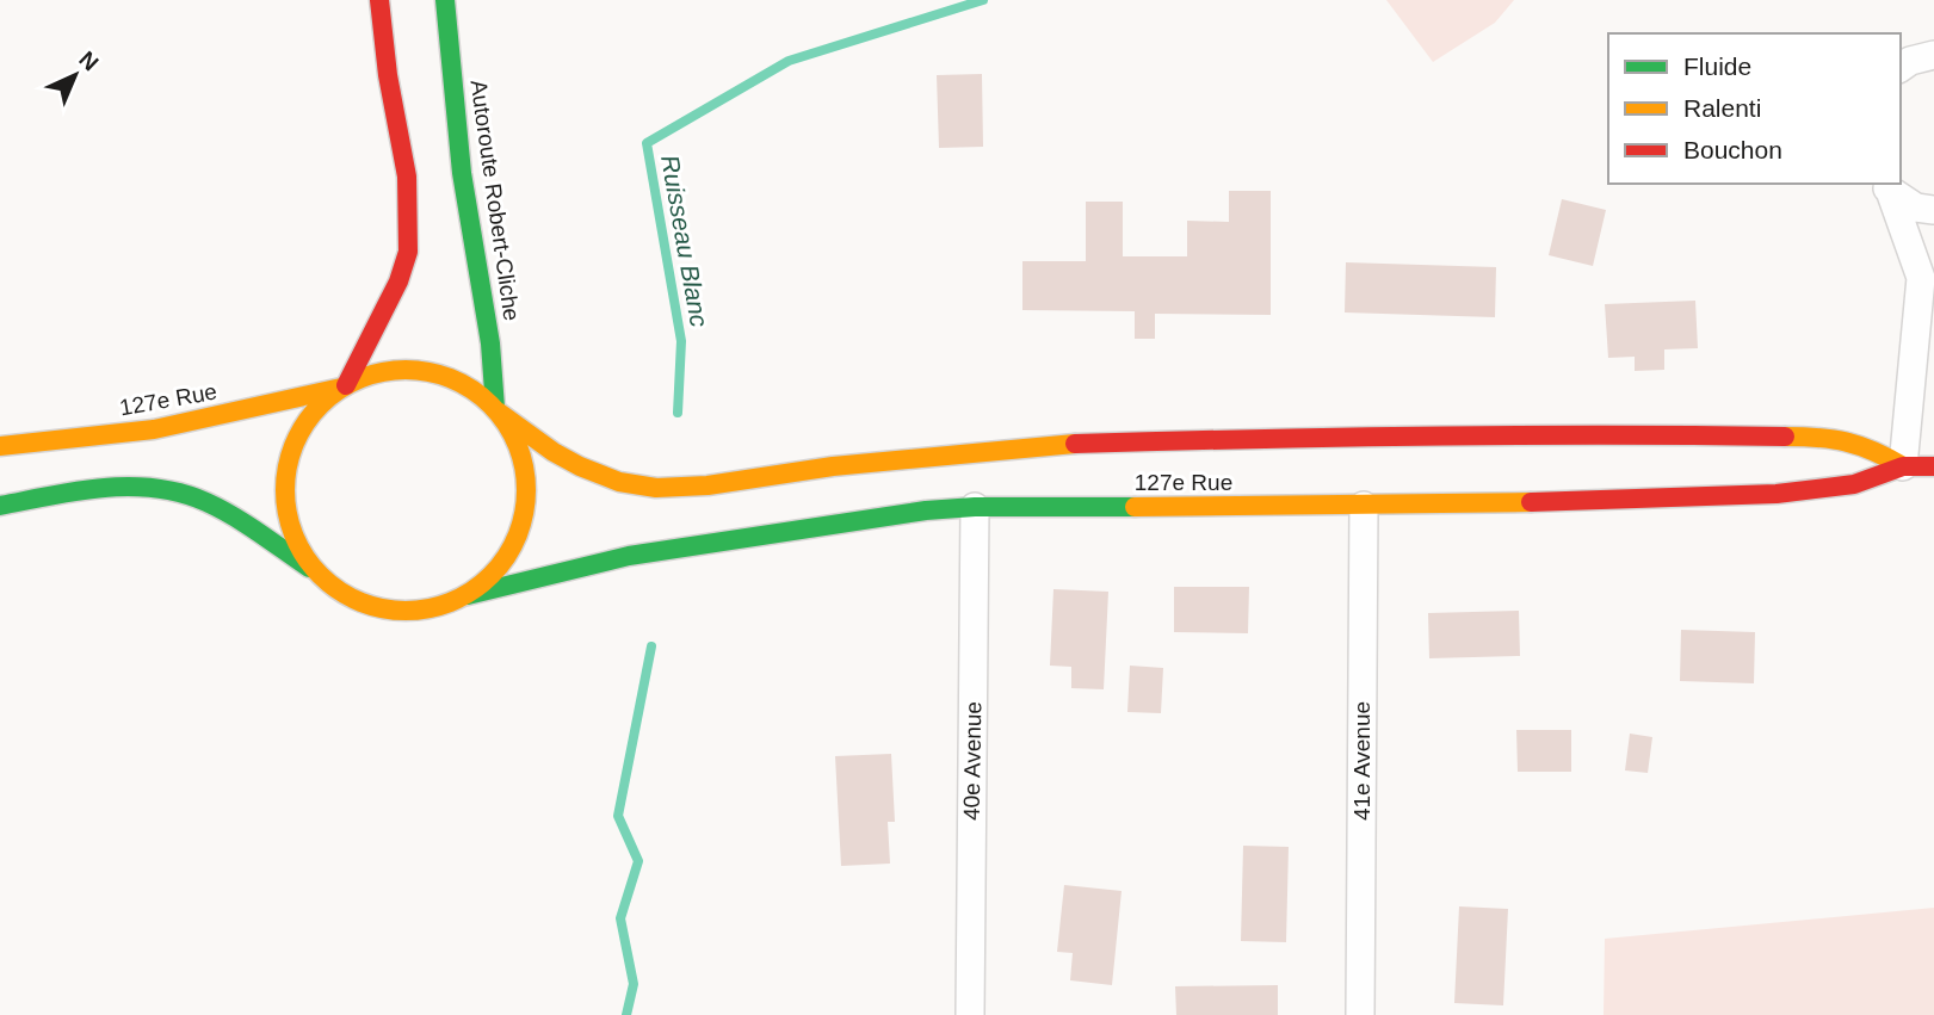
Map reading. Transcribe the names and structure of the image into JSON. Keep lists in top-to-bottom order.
{
  "streets": {
    "main road": ["Autoroute Robert-Cliche", "127e Rue"],
    "street": ["40e Avenue", "41e Avenue"]
  },
  "crossings": [
    ["Autoroute Robert-Cliche", "127e Rue"],
    ["127e Rue", "40e Avenue"],
    ["127e Rue", "41e Avenue"]
  ],
  "water": ["Ruisseau Blanc"],
  "legend": ["Fluide", "Ralenti", "Bouchon"],
  "north": "top right"
}
